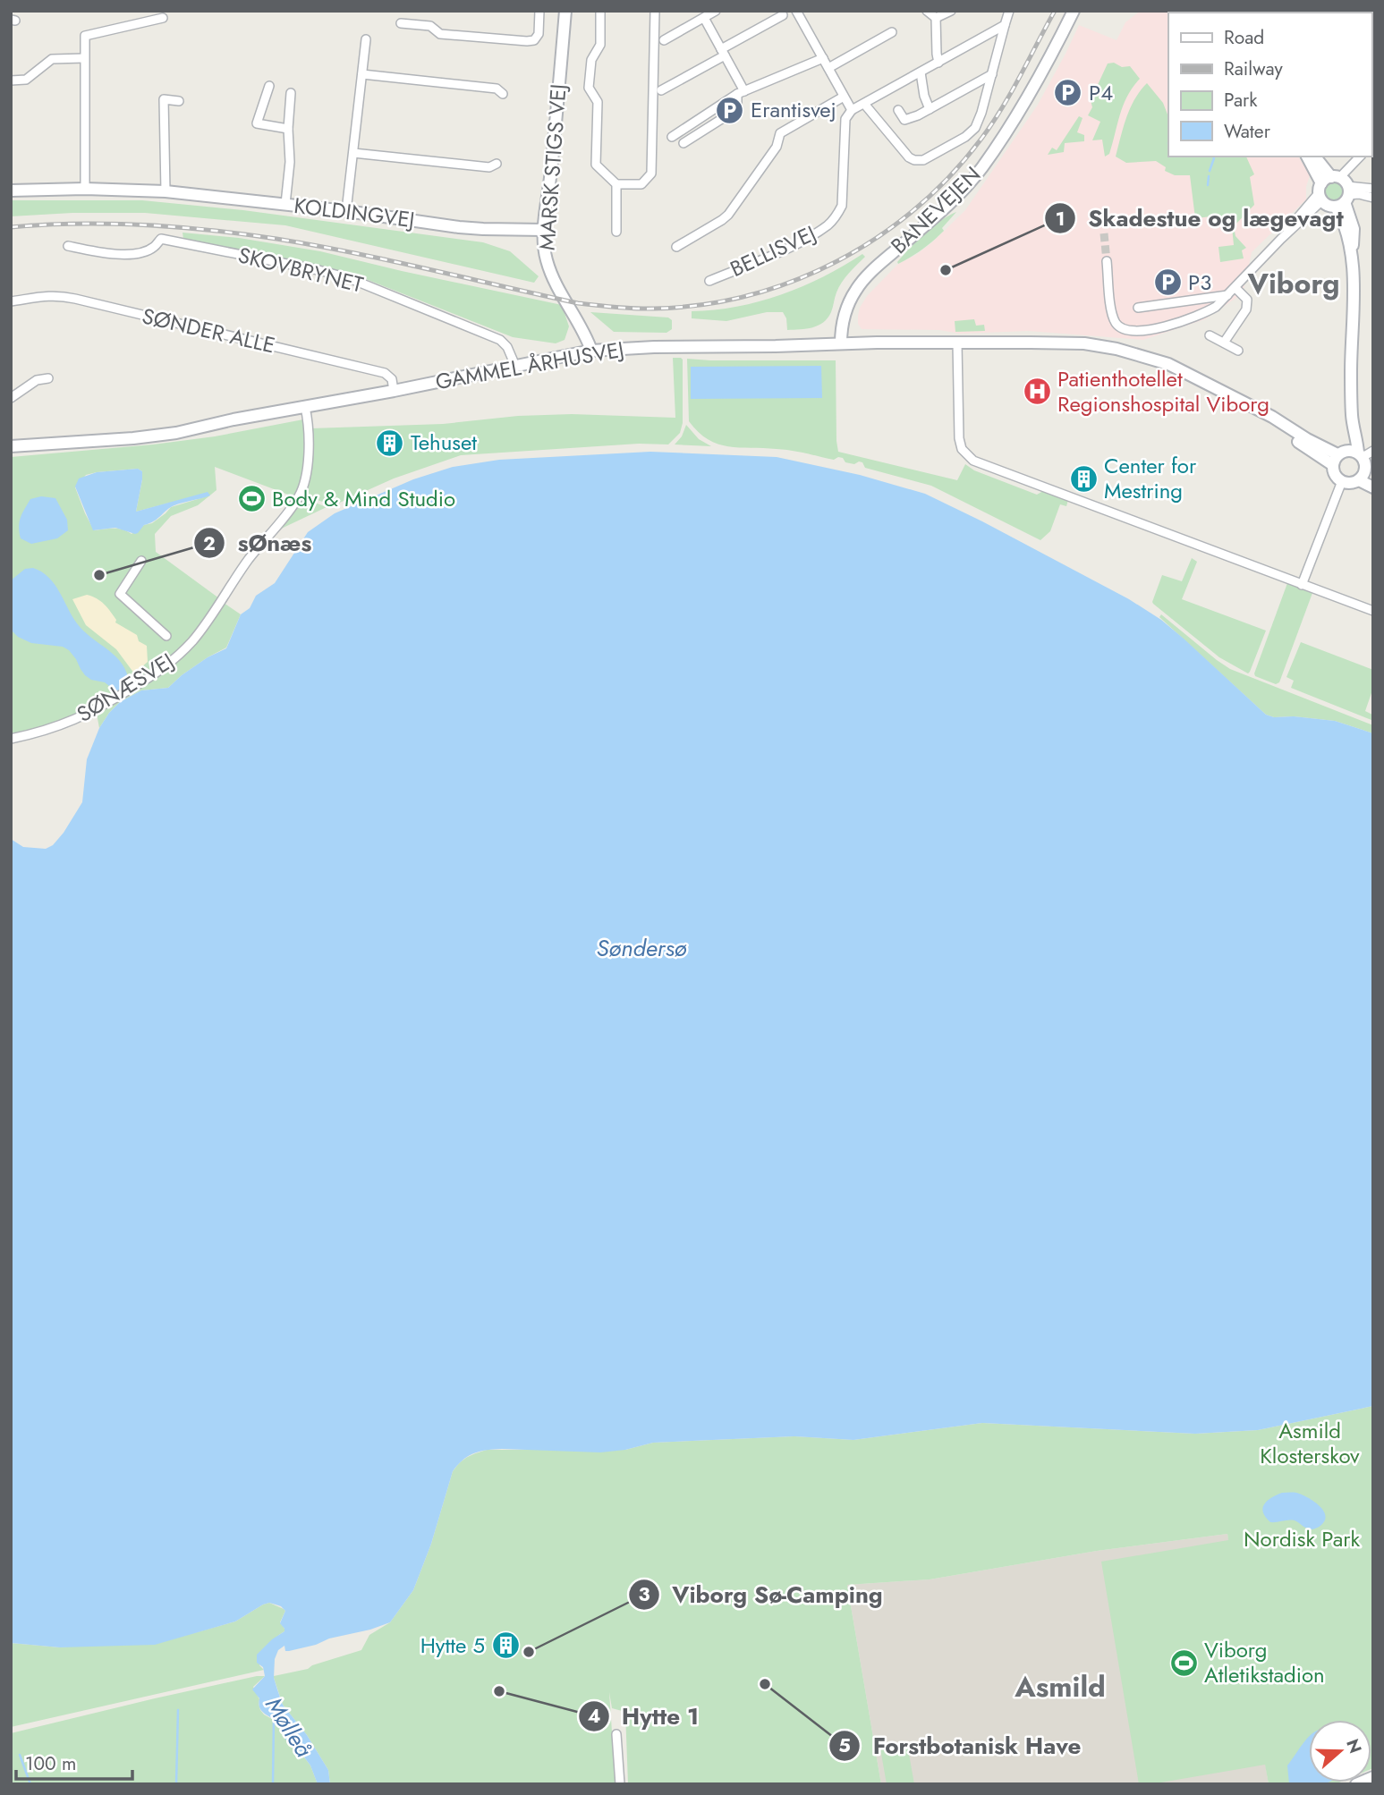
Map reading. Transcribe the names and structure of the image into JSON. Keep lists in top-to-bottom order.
{
  "streets": {
    "street": [
      "MARSK STIGS VEJ",
      "BANEVEJEN",
      "KOLDINGVEJ",
      "BELLISVEJ",
      "SKOVBRYNET",
      "SØNDER ALLE",
      "GAMMEL ÅRHUSVEJ",
      "SØNÆSVEJ"
    ]
  },
  "crossings": [
    ["MARSK STIGS VEJ", "KOLDINGVEJ"],
    ["MARSK STIGS VEJ", "GAMMEL ÅRHUSVEJ"],
    ["BANEVEJEN", "GAMMEL ÅRHUSVEJ"],
    ["SKOVBRYNET", "GAMMEL ÅRHUSVEJ"],
    ["SØNDER ALLE", "GAMMEL ÅRHUSVEJ"],
    ["GAMMEL ÅRHUSVEJ", "SØNÆSVEJ"]
  ],
  "districts": ["Viborg", "Asmild"],
  "water": ["Søndersø", "Mølleå"],
  "parks": ["Asmild Klosterskov", "Nordisk Park"],
  "places": {
    "parking": ["P4", "Erantisvej", "P3"],
    "other": [
      "Skadestue og lægevagt",
      "sØnæs",
      "Viborg Sø-Camping",
      "Forstbotanisk Have",
      "Hytte 1"
    ],
    "hospital": ["Patienthotellet Regionshospital Viborg"],
    "building": ["Tehuset", "Center for Mestring", "Hytte 5"],
    "sports": ["Body & Mind Studio", "Viborg Atletikstadion"]
  },
  "legend": [
    "Road",
    "Railway",
    "Park",
    "Water"
  ],
  "scale_bar": "100 m",
  "north": "right"
}
